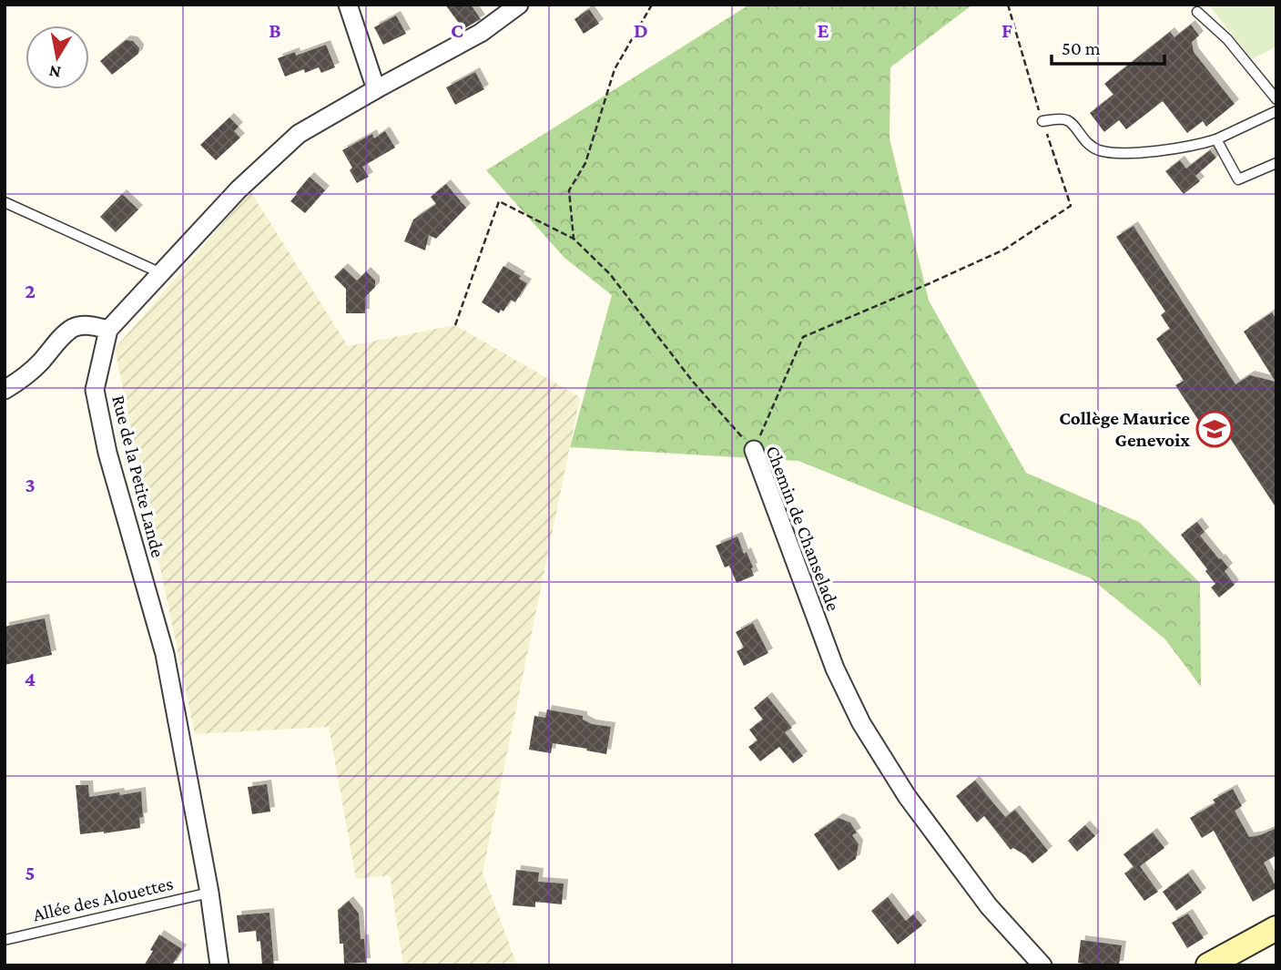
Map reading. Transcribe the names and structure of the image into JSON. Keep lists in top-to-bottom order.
{
  "streets": {
    "street": ["Rue de la Petite Lande", "Chemin de Chanselade"],
    "lane": ["Allée des Alouettes"]
  },
  "crossings": [
    ["Rue de la Petite Lande", "Allée des Alouettes"]
  ],
  "places": {
    "school or university": ["Collège Maurice Genevoix"]
  },
  "scale_bar": "50 m",
  "north": "bottom",
  "grid": {
    "columns": [
      "B",
      "C",
      "D",
      "E",
      "F"
    ],
    "rows": [
      "2",
      "3",
      "4",
      "5"
    ]
  }
}
